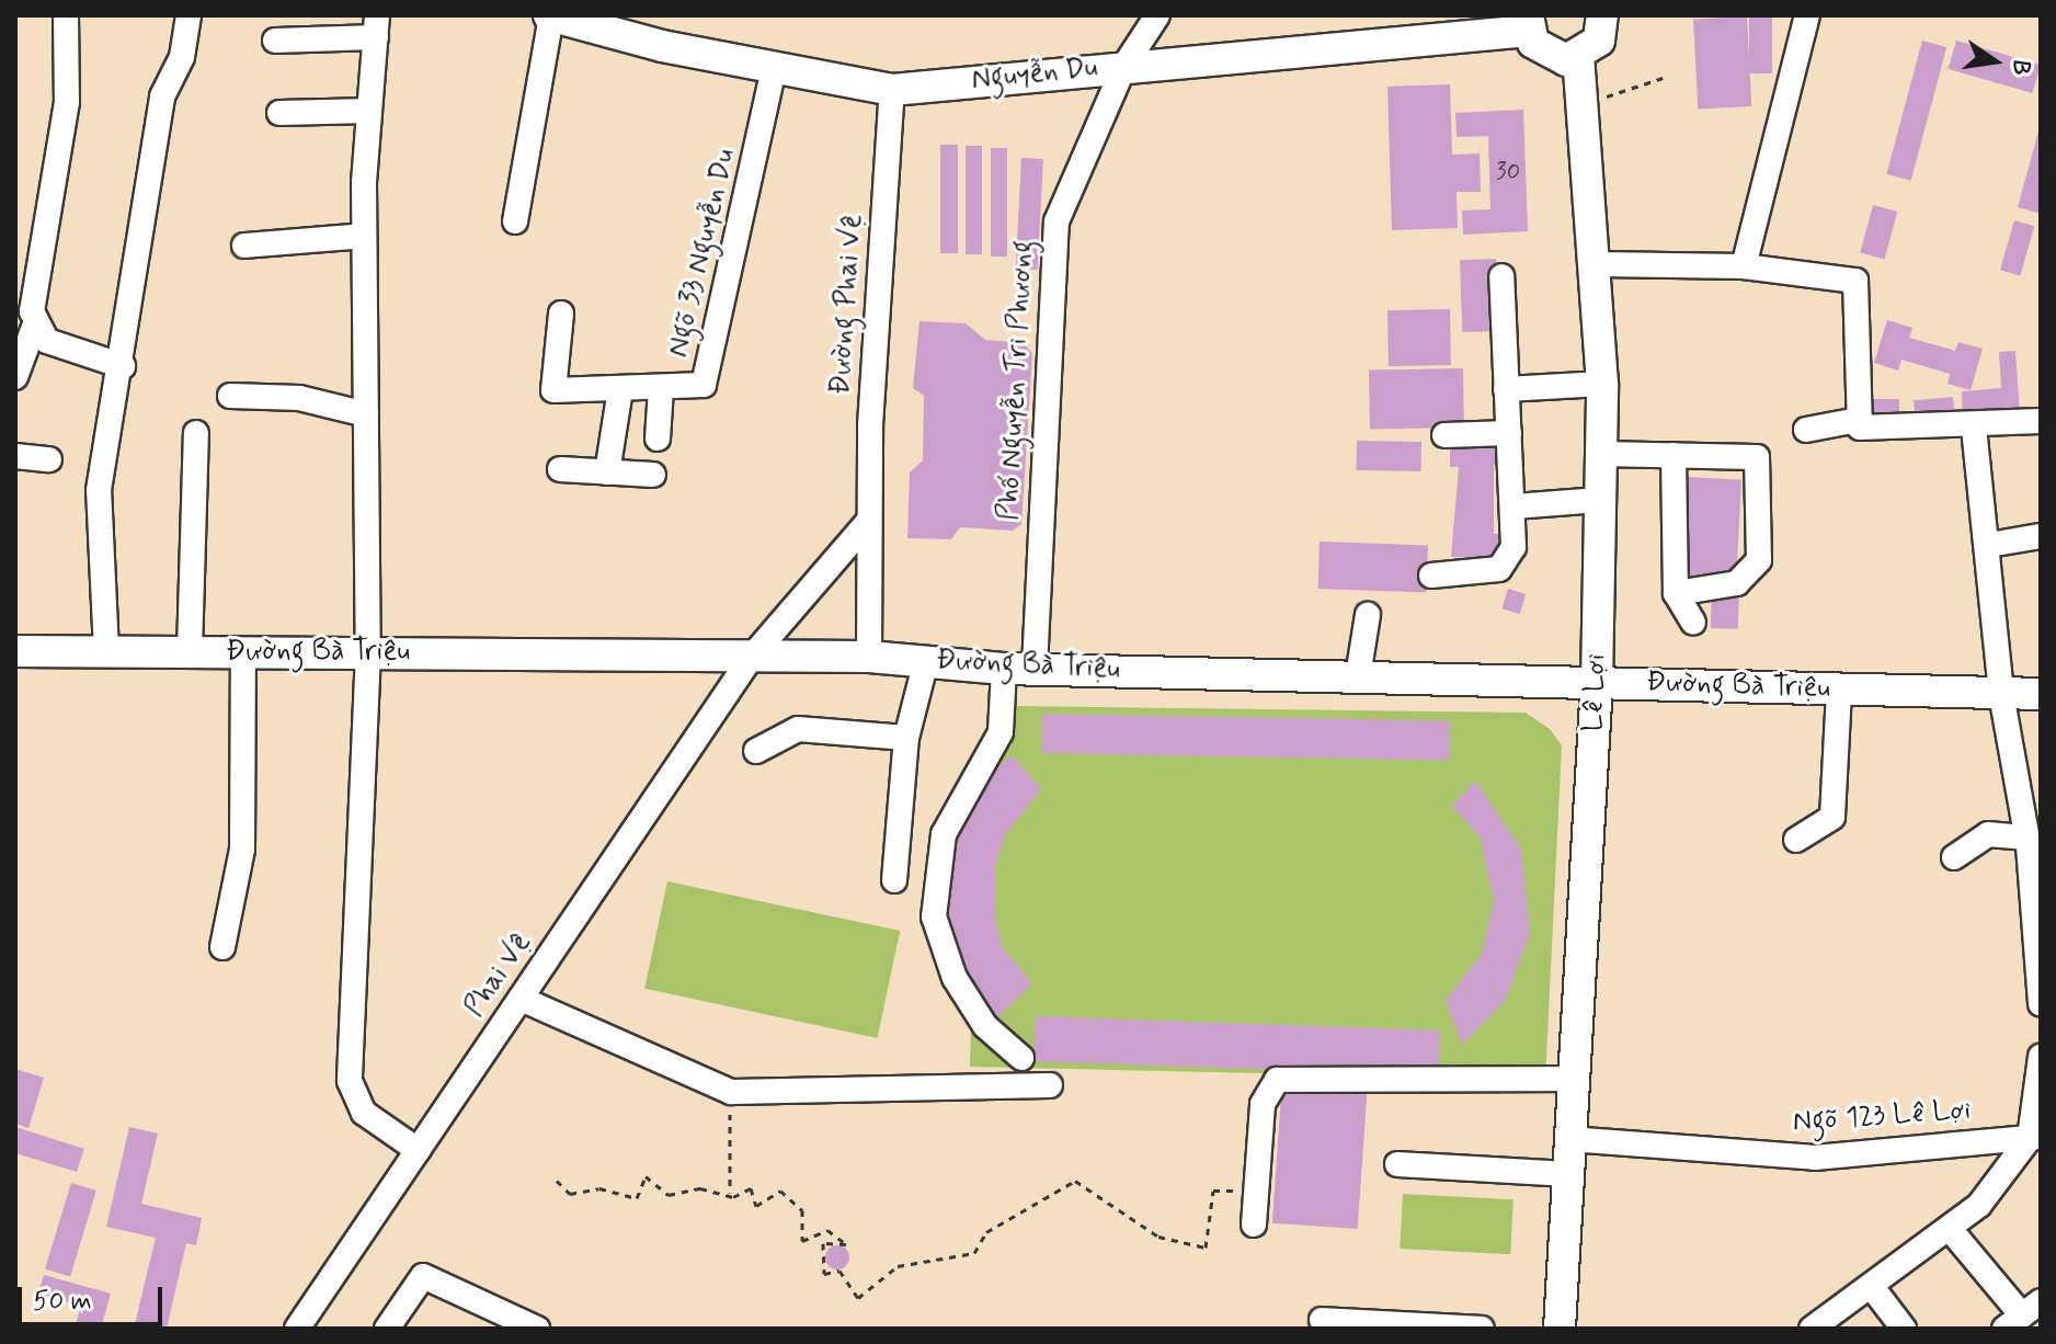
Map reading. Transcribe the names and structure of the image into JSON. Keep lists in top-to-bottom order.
{
  "streets": {
    "main road": ["Nguyễn Du", "Đường Bà Triệu", "Lê Lợi"],
    "street": [
      "Ngõ 33 Nguyễn Du",
      "Đường Phai Vệ",
      "Phố Nguyễn Tri Phương",
      "Phai Vệ",
      "Ngõ 123 Lê Lợi"
    ]
  },
  "crossings": [
    ["Nguyễn Du", "Ngõ 33 Nguyễn Du"],
    ["Nguyễn Du", "Đường Phai Vệ"],
    ["Nguyễn Du", "Phố Nguyễn Tri Phương"],
    ["Đường Phai Vệ", "Đường Bà Triệu"],
    ["Phố Nguyễn Tri Phương", "Đường Bà Triệu"],
    ["Đường Bà Triệu", "Lê Lợi"],
    ["Đường Bà Triệu", "Phai Vệ"],
    ["Lê Lợi", "Ngõ 123 Lê Lợi"]
  ],
  "house_numbers": ["30"],
  "scale_bar": "50 m",
  "north": "right"
}
